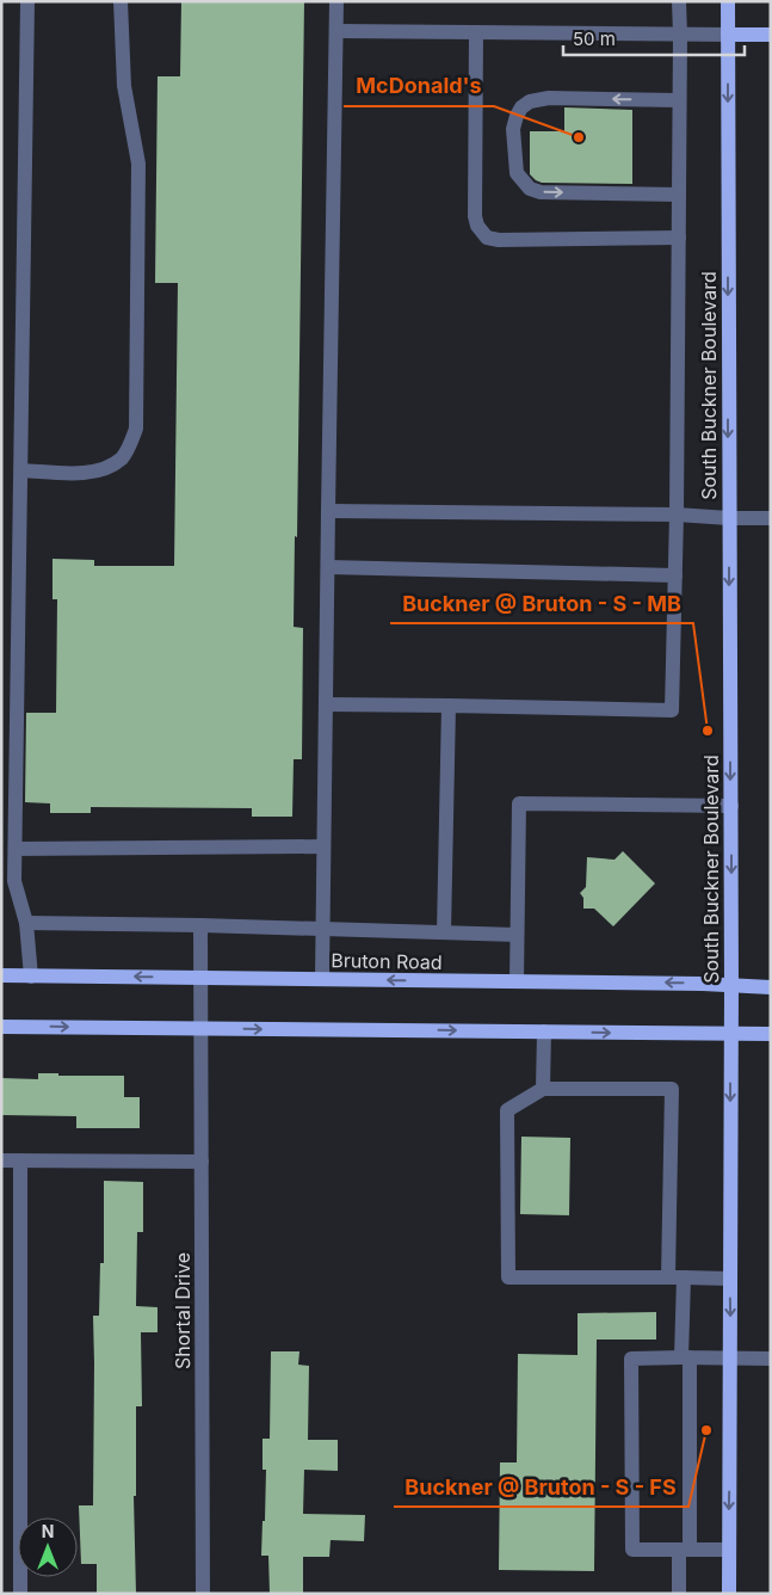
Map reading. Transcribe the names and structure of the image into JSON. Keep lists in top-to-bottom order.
{
  "streets": {
    "main road": ["South Buckner Boulevard", "Bruton Road"],
    "street": ["Shortal Drive"]
  },
  "crossings": [
    ["South Buckner Boulevard", "Bruton Road"],
    ["Bruton Road", "Shortal Drive"]
  ],
  "one_way": ["South Buckner Boulevard"],
  "places": ["McDonald's", "Buckner @ Bruton - S - MB", "Buckner @ Bruton - S - FS"],
  "scale_bar": "50 m",
  "north": "top"
}
